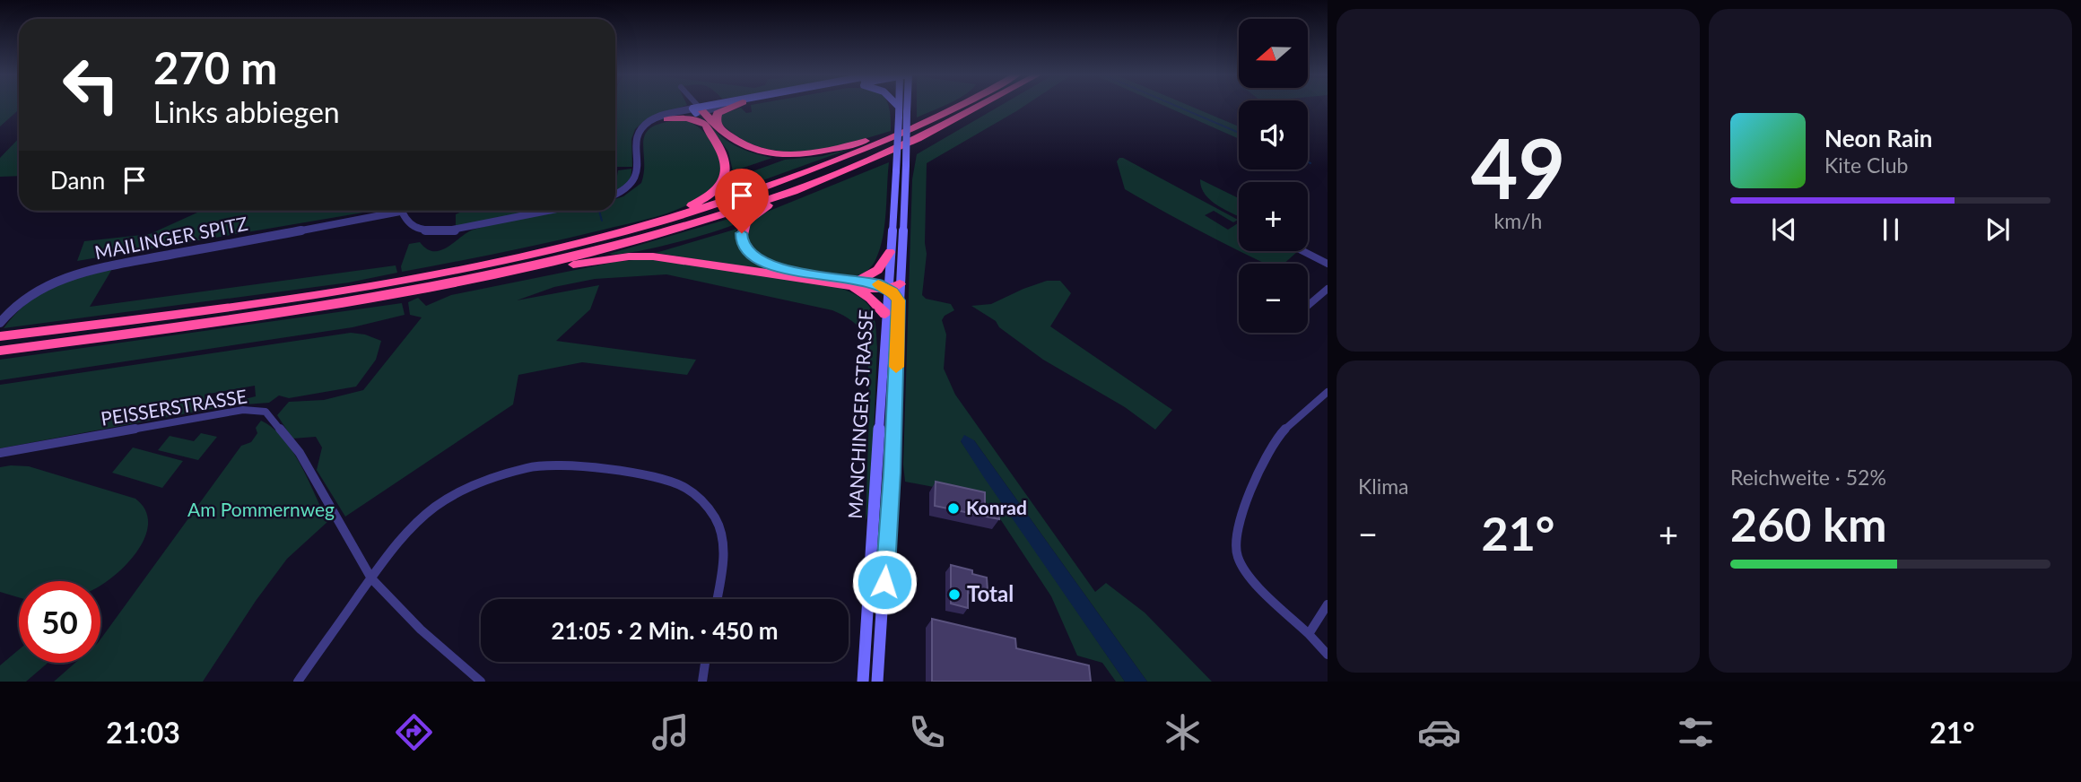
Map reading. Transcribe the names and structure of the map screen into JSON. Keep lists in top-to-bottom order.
{
  "streets": {
    "main road": ["MANCHINGER STRASSE"],
    "street": ["MAILINGER SPITZ", "PEISSERSTRASSE"]
  },
  "parks": ["Am Pommernweg"],
  "places": ["Konrad", "Total"],
  "north": "left",
  "page": {
    "tile": [
      ["49", "km/h"],
      "Klima",
      ["Reichweite · 52%", "260 km"]
    ],
    "map_buttons": ["+", "−"],
    "turn": ["270 m", "Links abbiegen"],
    "song": ["Neon Rain", "Kite Club"],
    "then": "Dann",
    "heat": ["−", "21°", "+"],
    "limit": "50",
    "trip": "21:05 · 2 Min. · 450 m",
    "tabs": ["21:03", "21°"]
  }
}
